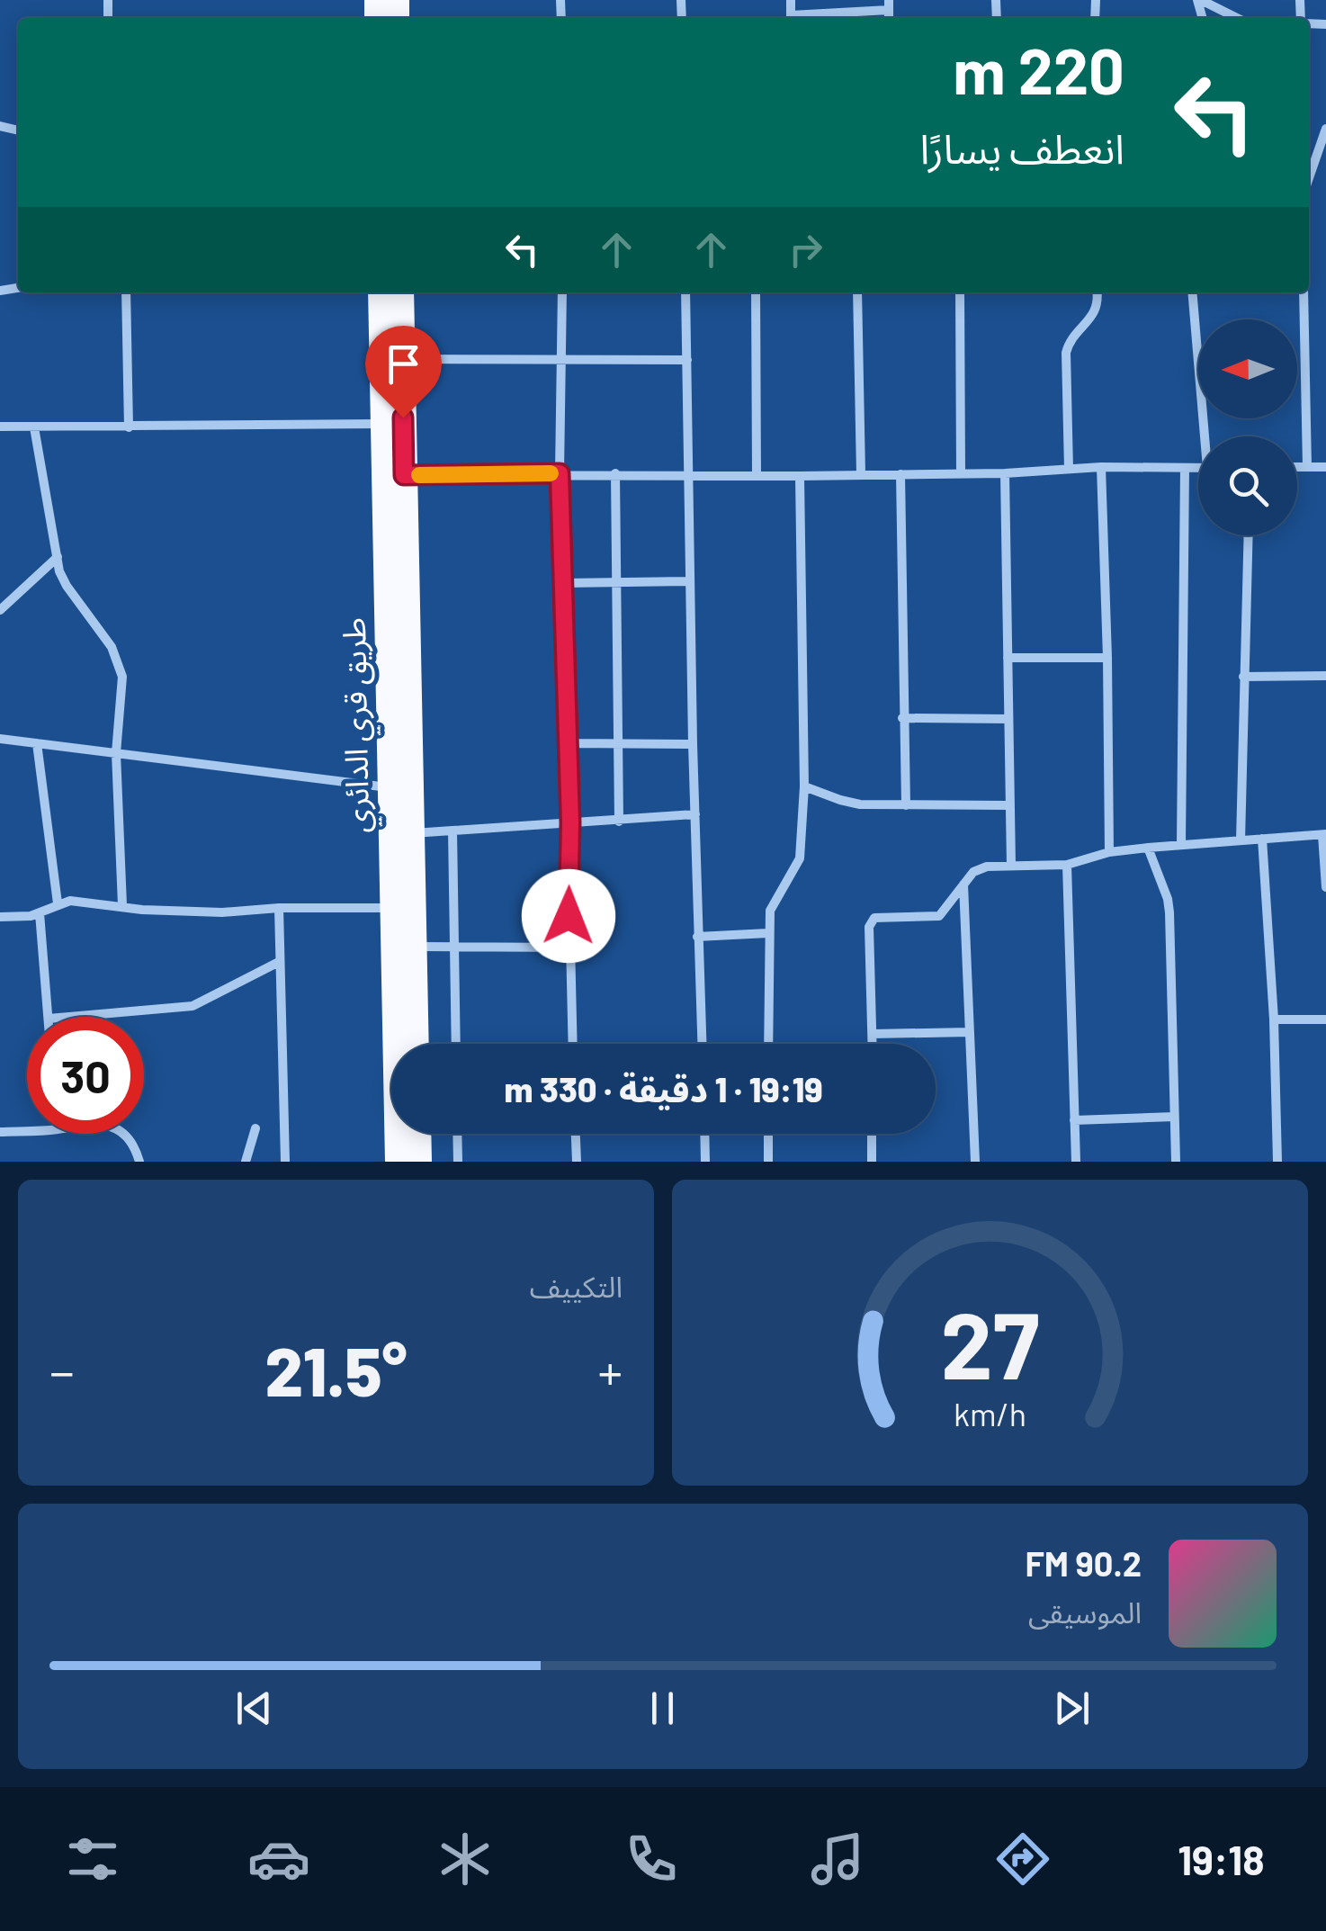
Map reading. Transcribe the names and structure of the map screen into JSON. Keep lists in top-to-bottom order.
{
  "streets": {
    "highway": ["طريق قري الدائري"]
  },
  "north": "left",
  "page": {
    "turn": ["220 m", "انعطف يسارًا"],
    "limit": "30",
    "trip": "19:19 · 1 دقيقة · 330 m",
    "tile": "التكييف",
    "heat": ["−", "21.5°", "+"],
    "song": ["90.2 FM", "الموسيقى"],
    "tabs": "19:18",
    "gauge": ["27", "km/h"]
  }
}
